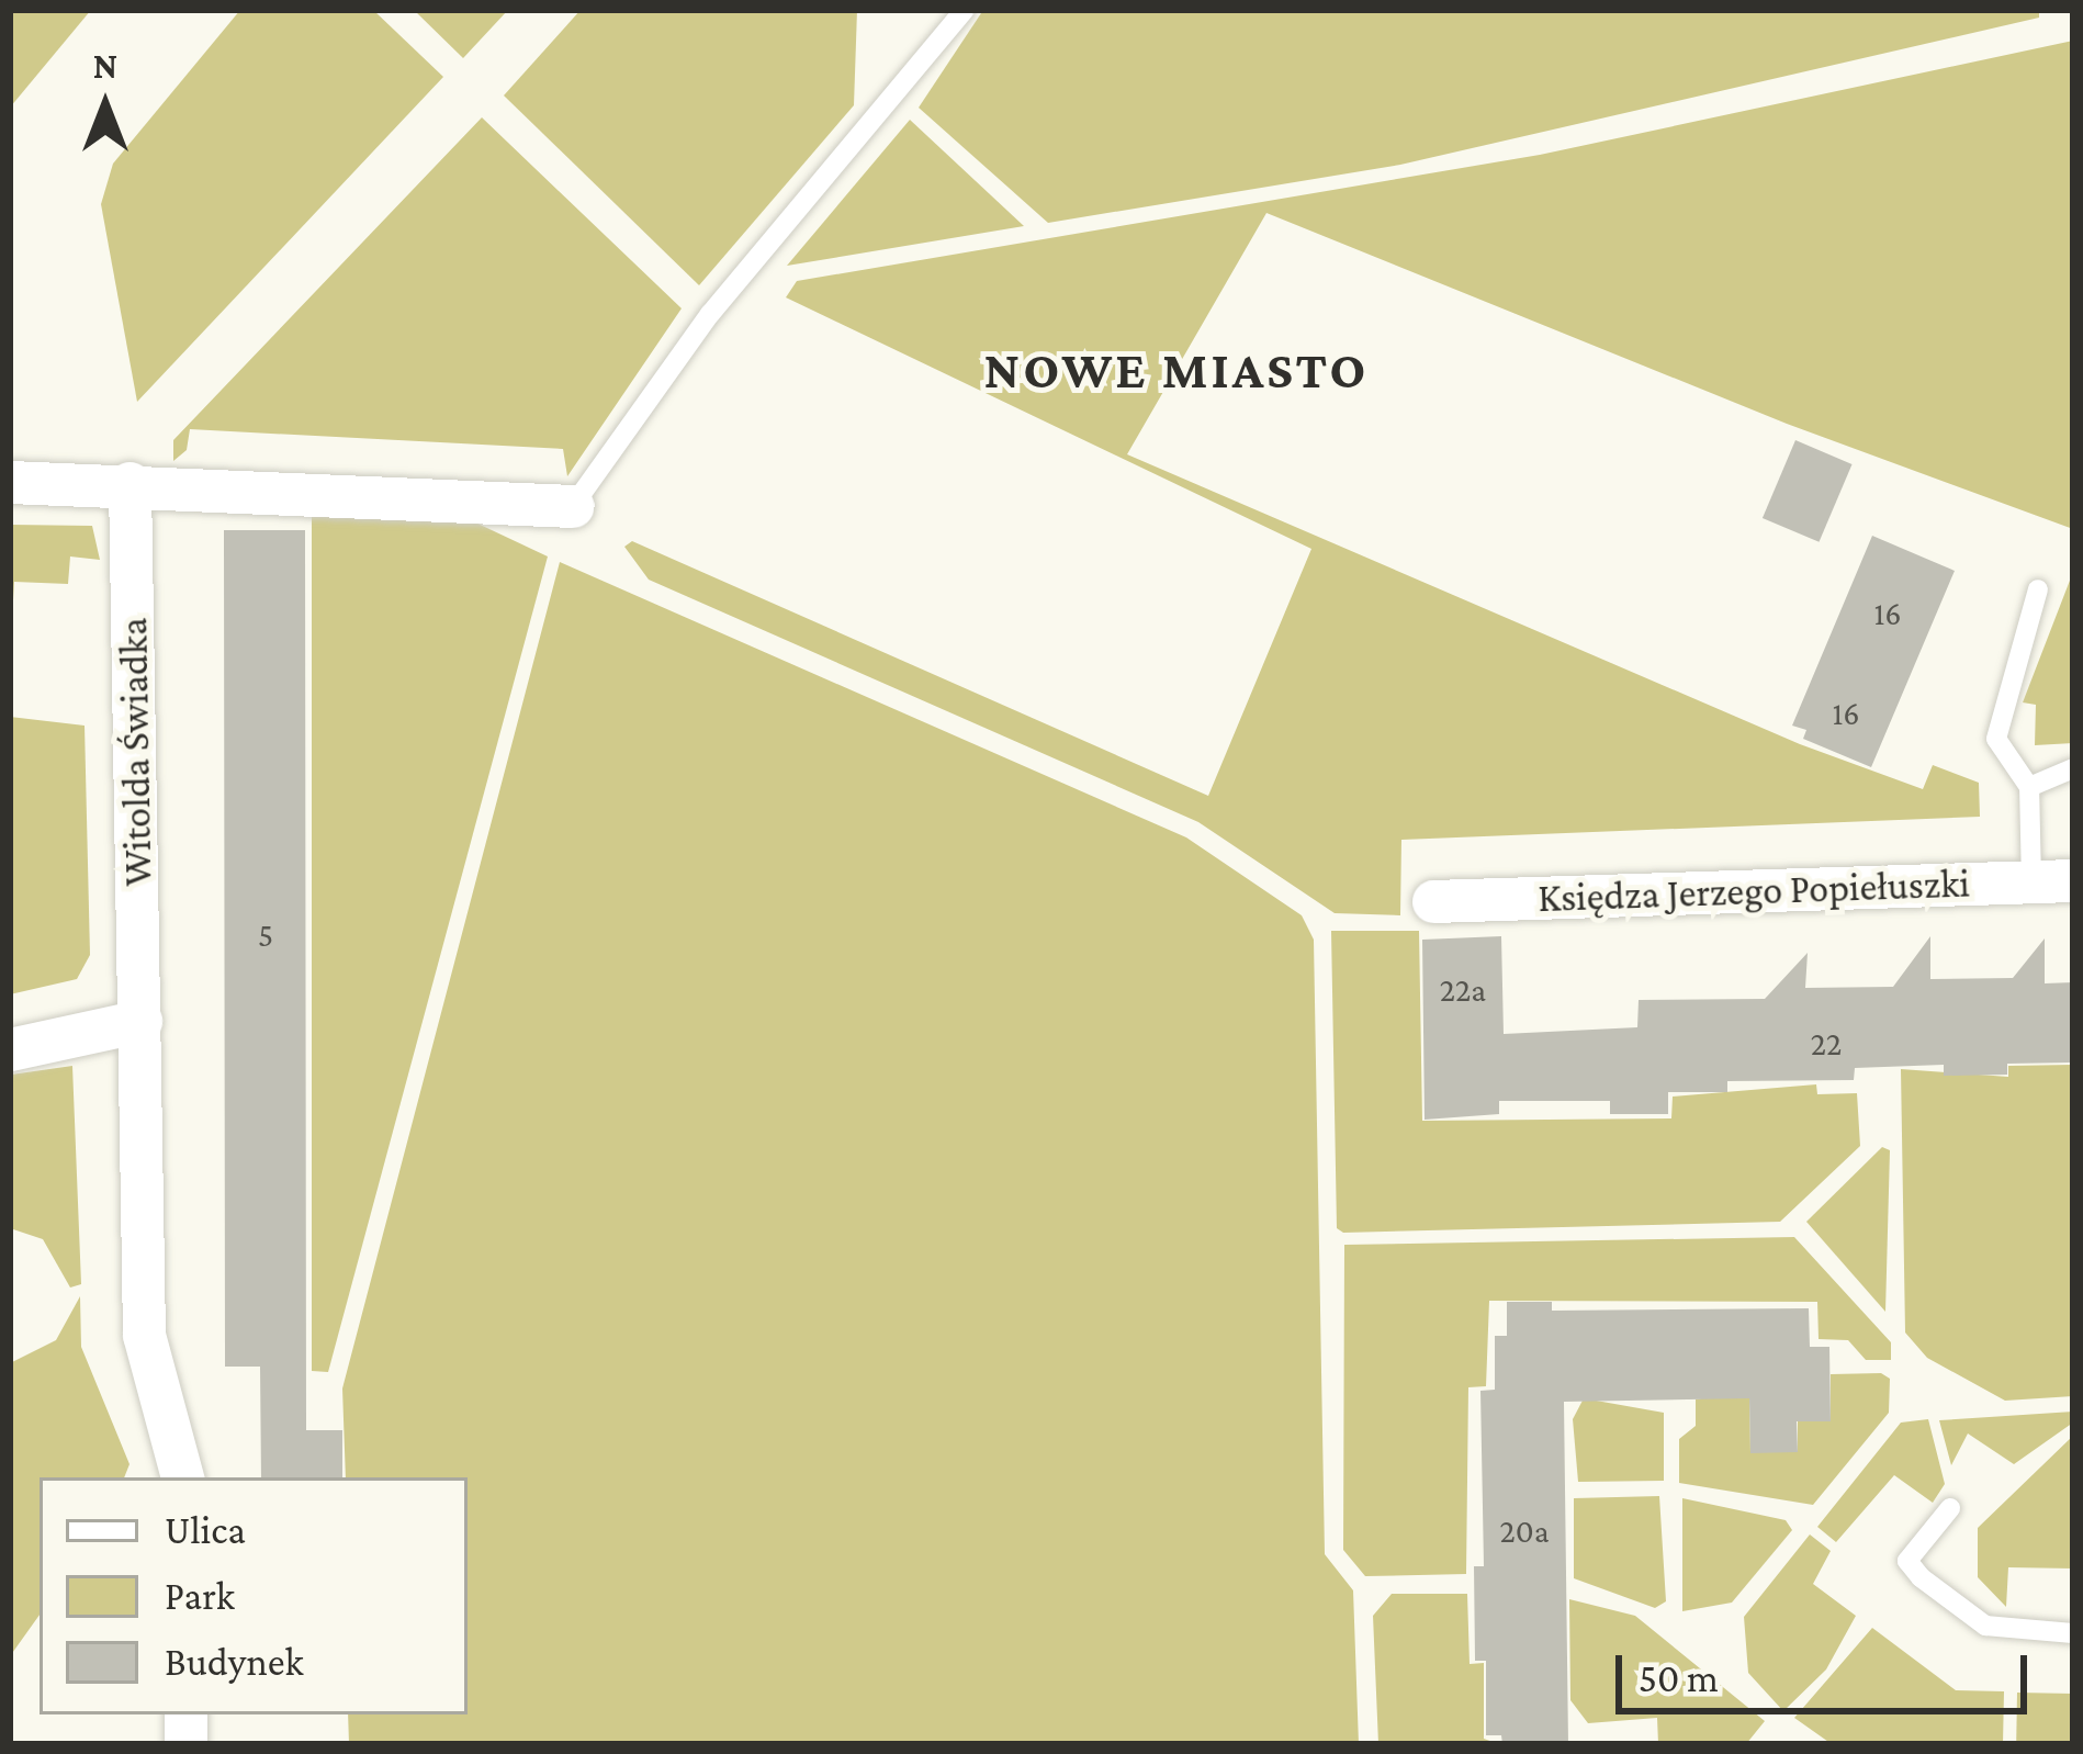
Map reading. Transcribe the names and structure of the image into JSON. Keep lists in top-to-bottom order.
{
  "streets": {
    "street": ["Witolda Świadka", "Księdza Jerzego Popiełuszki"]
  },
  "districts": ["NOWE MIASTO"],
  "house_numbers": [
    "16",
    "16",
    "5",
    "22a",
    "22",
    "20a"
  ],
  "legend": ["Ulica", "Park", "Budynek"],
  "scale_bar": "50 m",
  "north": "top"
}
